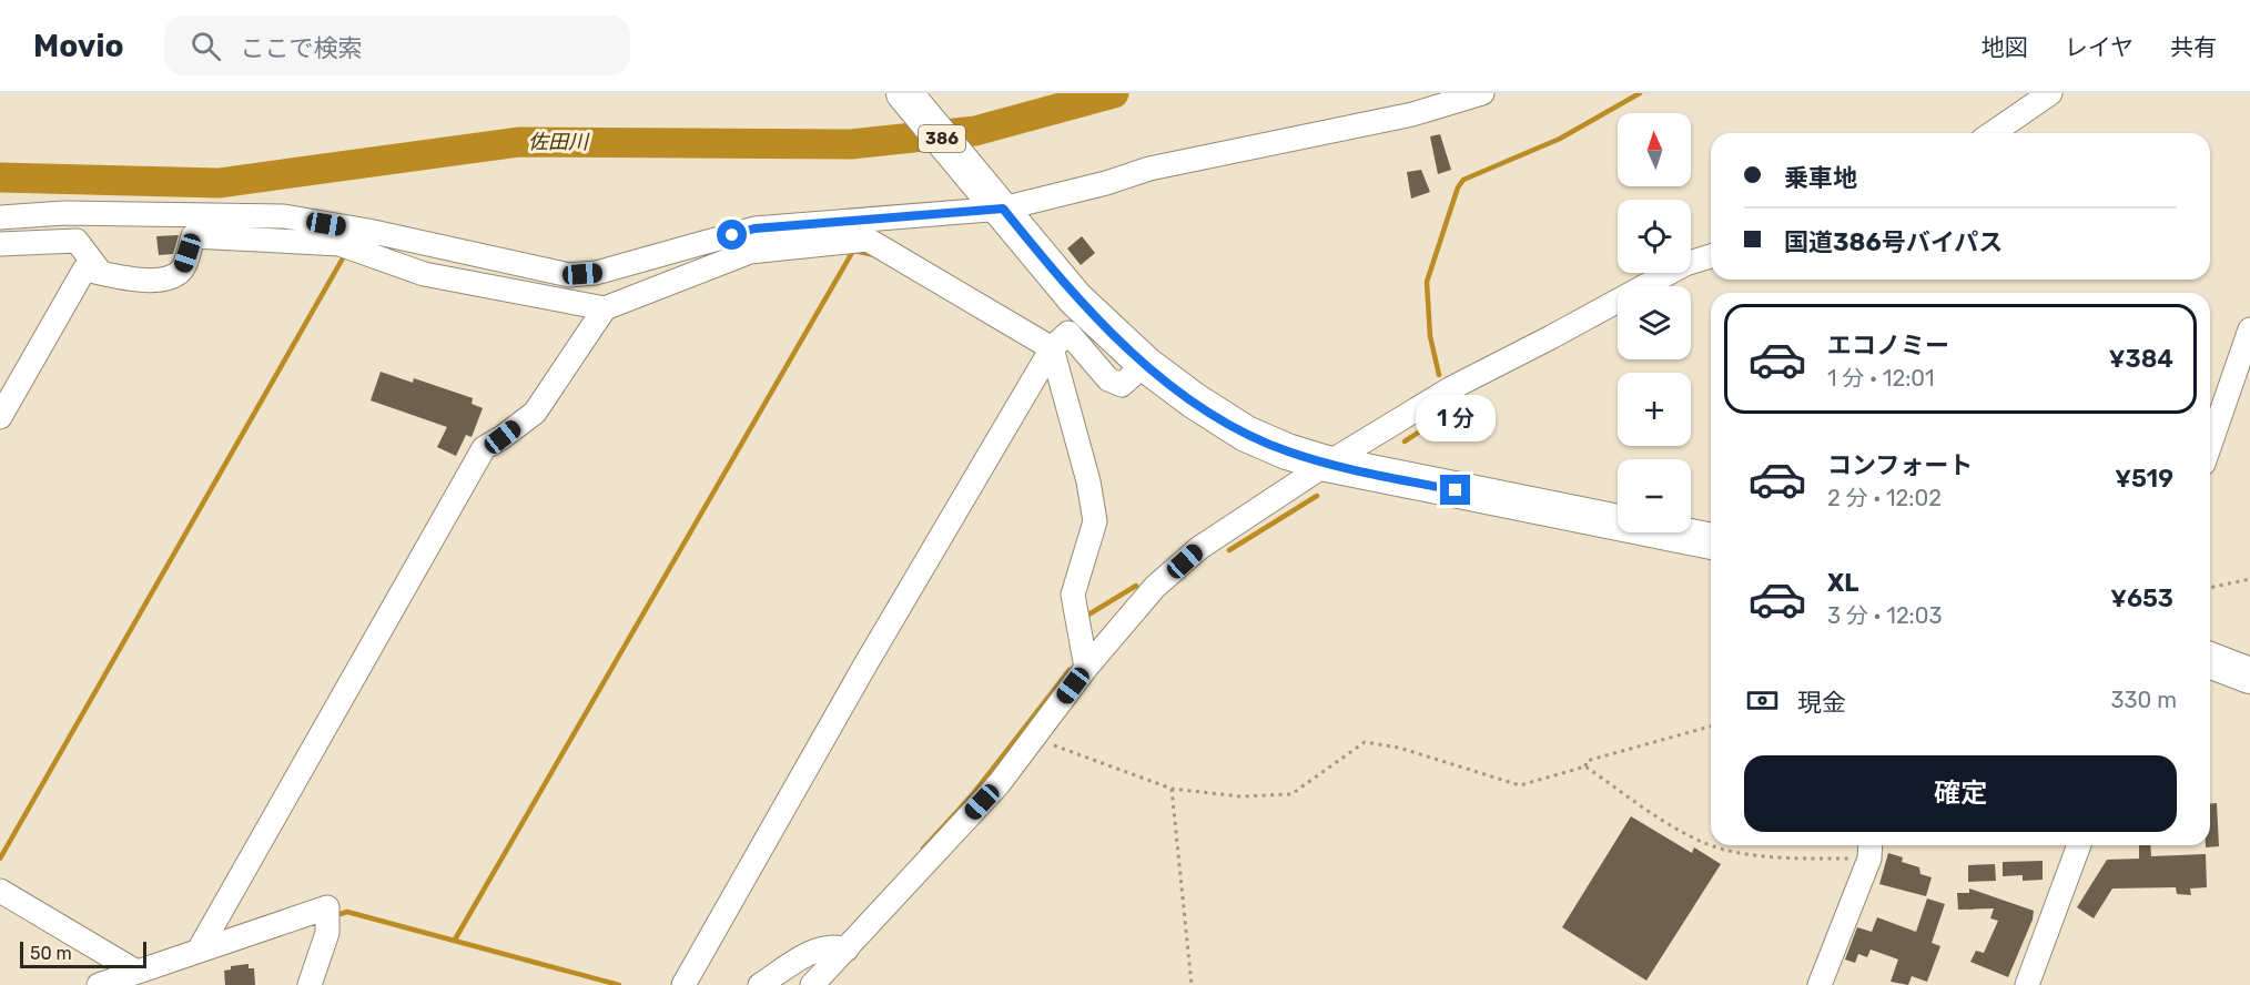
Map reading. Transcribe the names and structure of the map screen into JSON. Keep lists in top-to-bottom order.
{
  "streets": {
    "highway": ["386"]
  },
  "water": ["佐田川"],
  "scale_bar": "50 m",
  "north": "top",
  "page": {
    "header": "Movio",
    "search": "ここで検索",
    "nav": ["地図", "レイヤ", "共有"],
    "map_buttons": ["+", "−"],
    "banner": ["乗車地", "国道386号バイパス"],
    "list": [
      {
        "name": "エコノミー",
        "note": "1 分 · 12:01",
        "value": "¥384"
      },
      {
        "name": "コンフォート",
        "note": "2 分 · 12:02",
        "value": "¥519"
      },
      {
        "name": "XL",
        "note": "3 分 · 12:03",
        "value": "¥653"
      }
    ],
    "bubble": "1 分",
    "pay": ["現金", "330 m"],
    "buttons": "確定",
    "scale": "50 m"
  }
}
